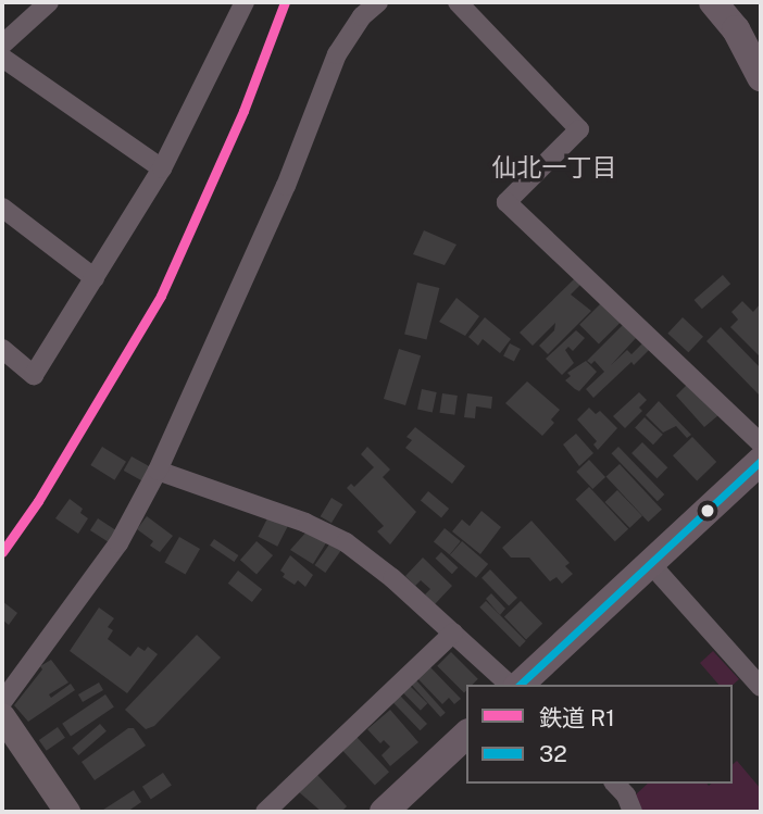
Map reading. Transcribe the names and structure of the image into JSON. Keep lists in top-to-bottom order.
{
  "districts": ["仙北一丁目"],
  "lines": ["rail line R1", "transit line 32"],
  "legend": ["鉄道 R1", "32"]
}
